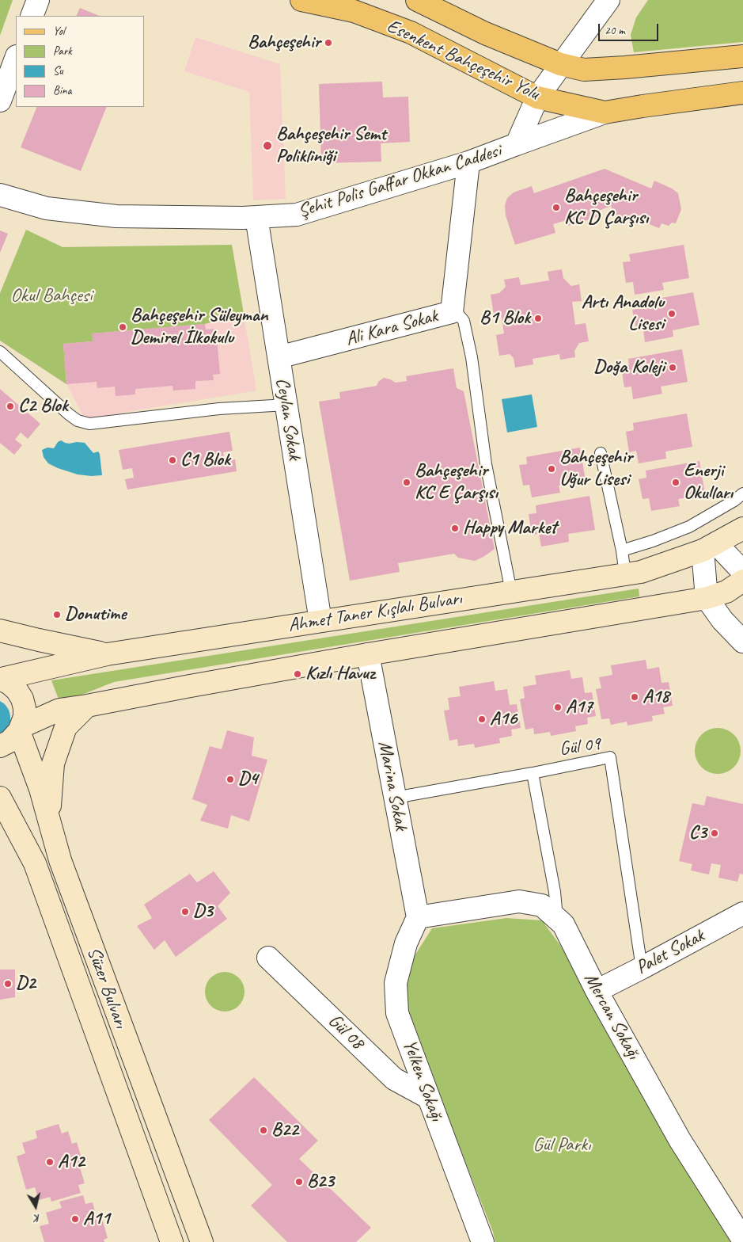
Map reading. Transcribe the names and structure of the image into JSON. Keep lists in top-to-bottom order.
{
  "streets": {
    "main road": ["Esenkent Bahçeşehir Yolu", "Ahmet Taner Kışlalı Bulvarı", "Süzer Bulvarı"],
    "street": [
      "Şehit Polis Gaffar Okkan Caddesi",
      "Ali Kara Sokak",
      "Ceylan Sokak",
      "Marina Sokak",
      "Palet Sokak",
      "Mercan Sokağı",
      "Gül 08",
      "Yelken Sokağı"
    ],
    "lane": ["Gül 09"]
  },
  "crossings": [
    ["Esenkent Bahçeşehir Yolu", "Şehit Polis Gaffar Okkan Caddesi"],
    ["Şehit Polis Gaffar Okkan Caddesi", "Ali Kara Sokak"],
    ["Şehit Polis Gaffar Okkan Caddesi", "Ceylan Sokak"],
    ["Ali Kara Sokak", "Ceylan Sokak"],
    ["Ceylan Sokak", "Ahmet Taner Kışlalı Bulvarı"],
    ["Gül 09", "Marina Sokak"],
    ["Gül 09", "Palet Sokak"],
    ["Marina Sokak", "Mercan Sokağı"],
    ["Marina Sokak", "Yelken Sokağı"],
    ["Palet Sokak", "Mercan Sokağı"],
    ["Mercan Sokağı", "Yelken Sokağı"],
    ["Gül 08", "Yelken Sokağı"]
  ],
  "parks": ["Okul Bahçesi", "Gül Parkı"],
  "places": [
    "Bahçeşehir",
    "Bahçeşehir Semt Polikliniği",
    "Bahçeşehir KC D Çarşısı",
    "Artı Anadolu Lisesi",
    "B1 Blok",
    "Bahçeşehir Süleyman Demirel İlkokulu",
    "Doğa Koleji",
    "C2 Blok",
    "C1 Blok",
    "Bahçeşehir Uğur Lisesi",
    "Bahçeşehir KC E Çarşısı",
    "Enerji Okulları",
    "Happy Market",
    "Donutime",
    "Kızlı Havuz",
    "A18",
    "A17",
    "A16",
    "D4",
    "C3",
    "D3",
    "D2",
    "B22",
    "A12",
    "B23",
    "A11"
  ],
  "legend": [
    "Yol",
    "Park",
    "Su",
    "Bina"
  ],
  "scale_bar": "20 m",
  "north": "bottom"
}
